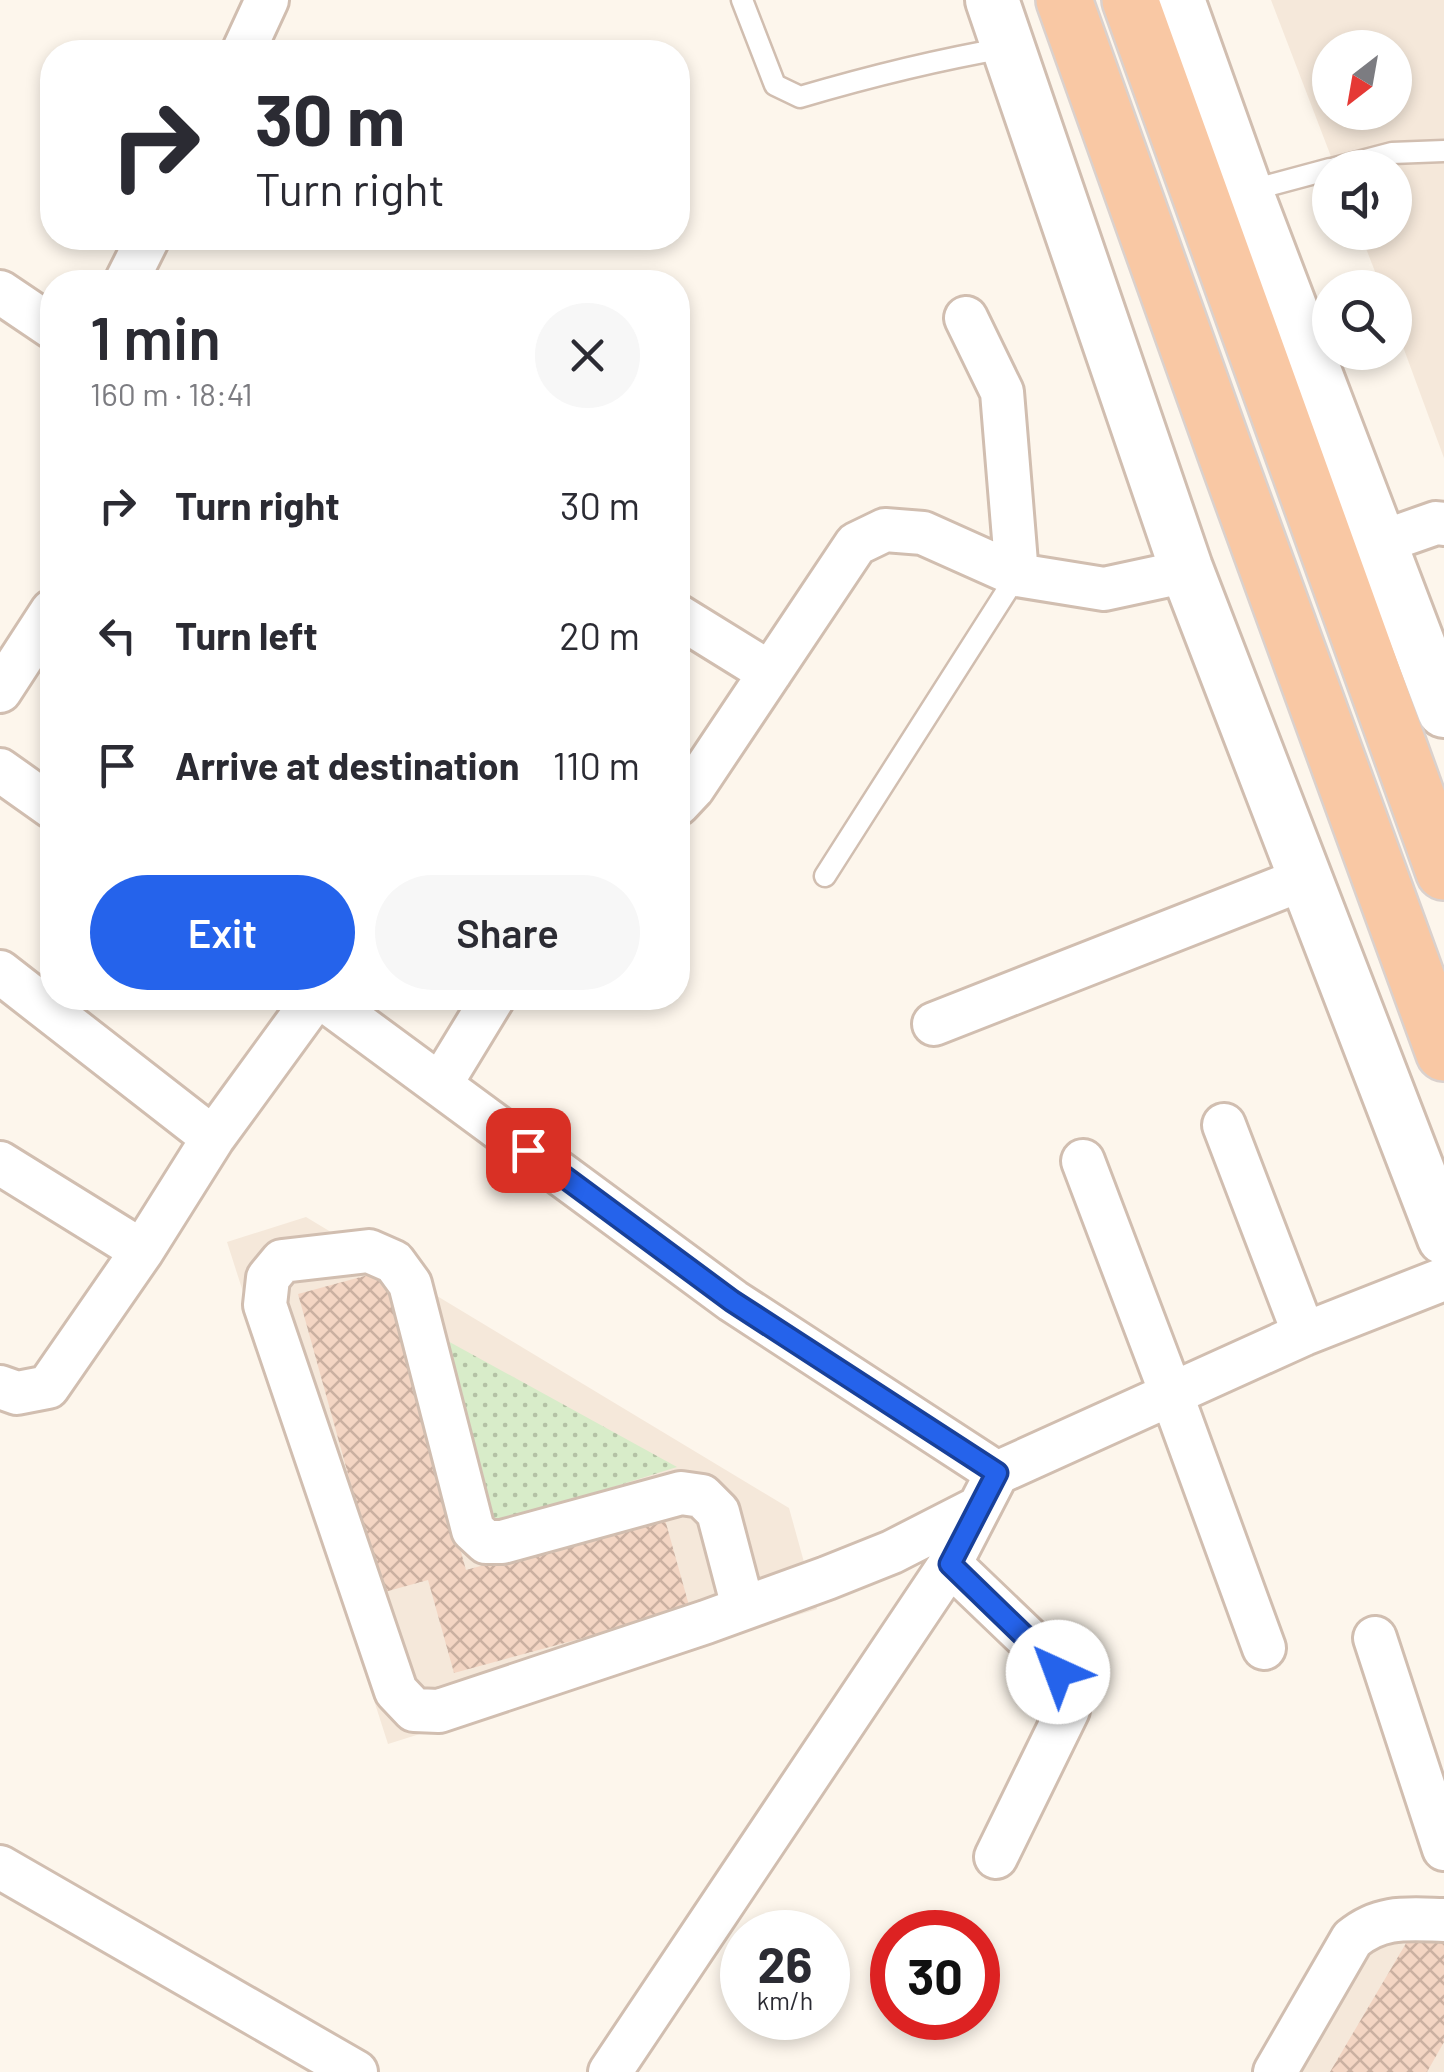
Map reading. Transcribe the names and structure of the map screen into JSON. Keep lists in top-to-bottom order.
{
  "north": "bottom left",
  "page": {
    "turn": ["30 m", "Turn right"],
    "heading": ["1 min", "160 m · 18:41"],
    "list": [
      {
        "name": "Turn right",
        "value": "30 m"
      },
      {
        "name": "Turn left",
        "value": "20 m"
      },
      {
        "name": "Arrive at destination",
        "value": "110 m"
      }
    ],
    "buttons": ["Exit", "Share"],
    "speed": "26 km/h",
    "limit": "30"
  }
}
